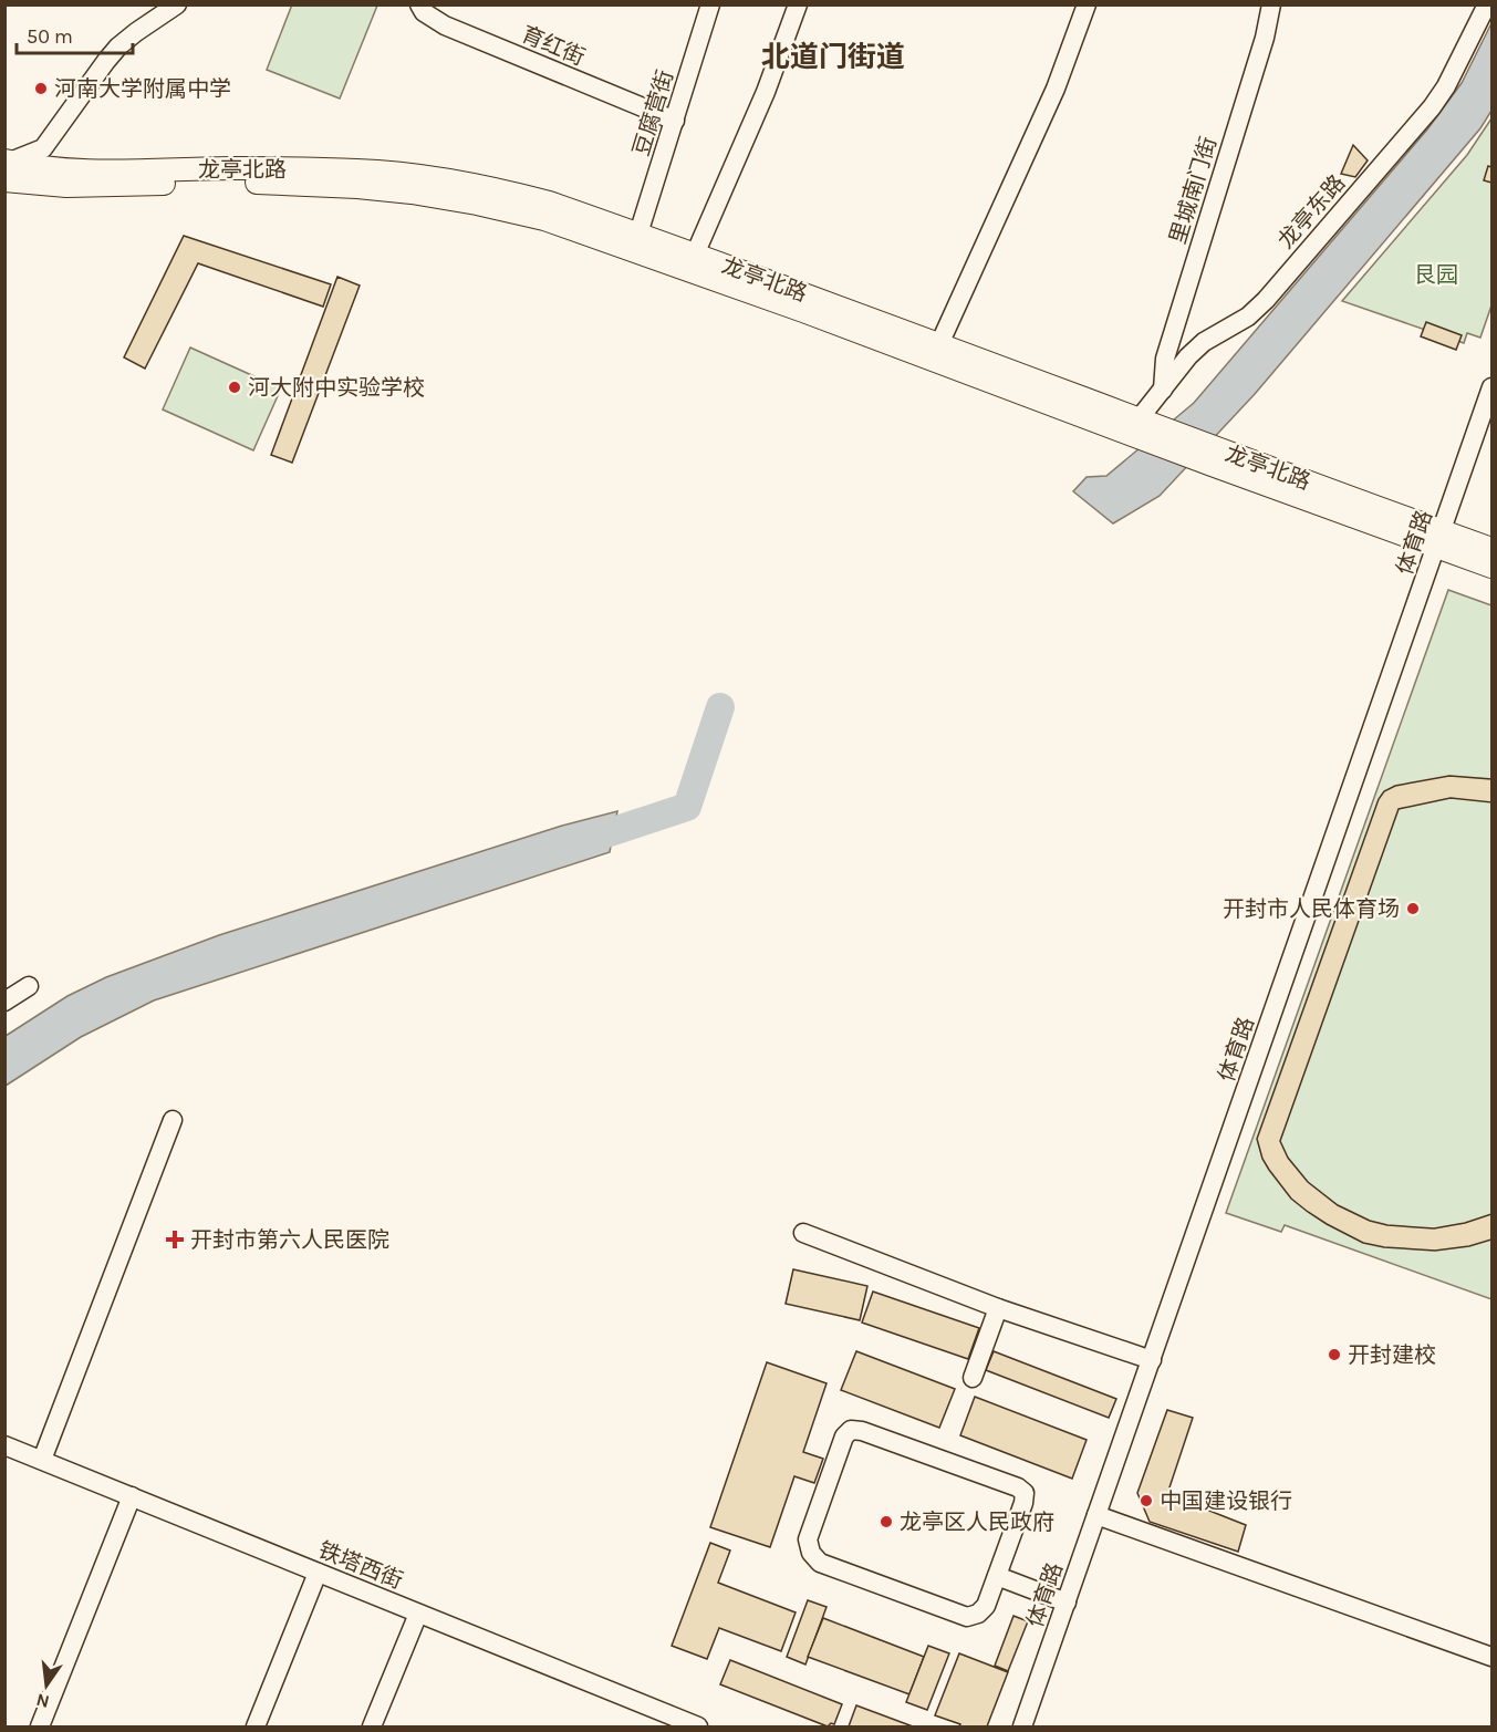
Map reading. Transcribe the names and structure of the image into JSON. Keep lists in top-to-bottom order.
{
  "streets": {
    "main road": ["龙亭北路"],
    "street": [
      "育红街",
      "豆腐营街",
      "里城南门街",
      "龙亭东路",
      "体育路",
      "铁塔西街"
    ]
  },
  "crossings": [
    ["育红街", "豆腐营街"],
    ["豆腐营街", "龙亭北路"],
    ["龙亭北路", "龙亭东路"],
    ["龙亭北路", "体育路"],
    ["里城南门街", "龙亭东路"]
  ],
  "districts": ["北道门街道"],
  "parks": ["艮园"],
  "places": {
    "other": [
      "河南大学附属中学",
      "河大附中实验学校",
      "开封市人民体育场",
      "开封建校",
      "中国建设银行",
      "龙亭区人民政府"
    ],
    "health": ["开封市第六人民医院"]
  },
  "scale_bar": "50 m",
  "north": "bottom"
}
